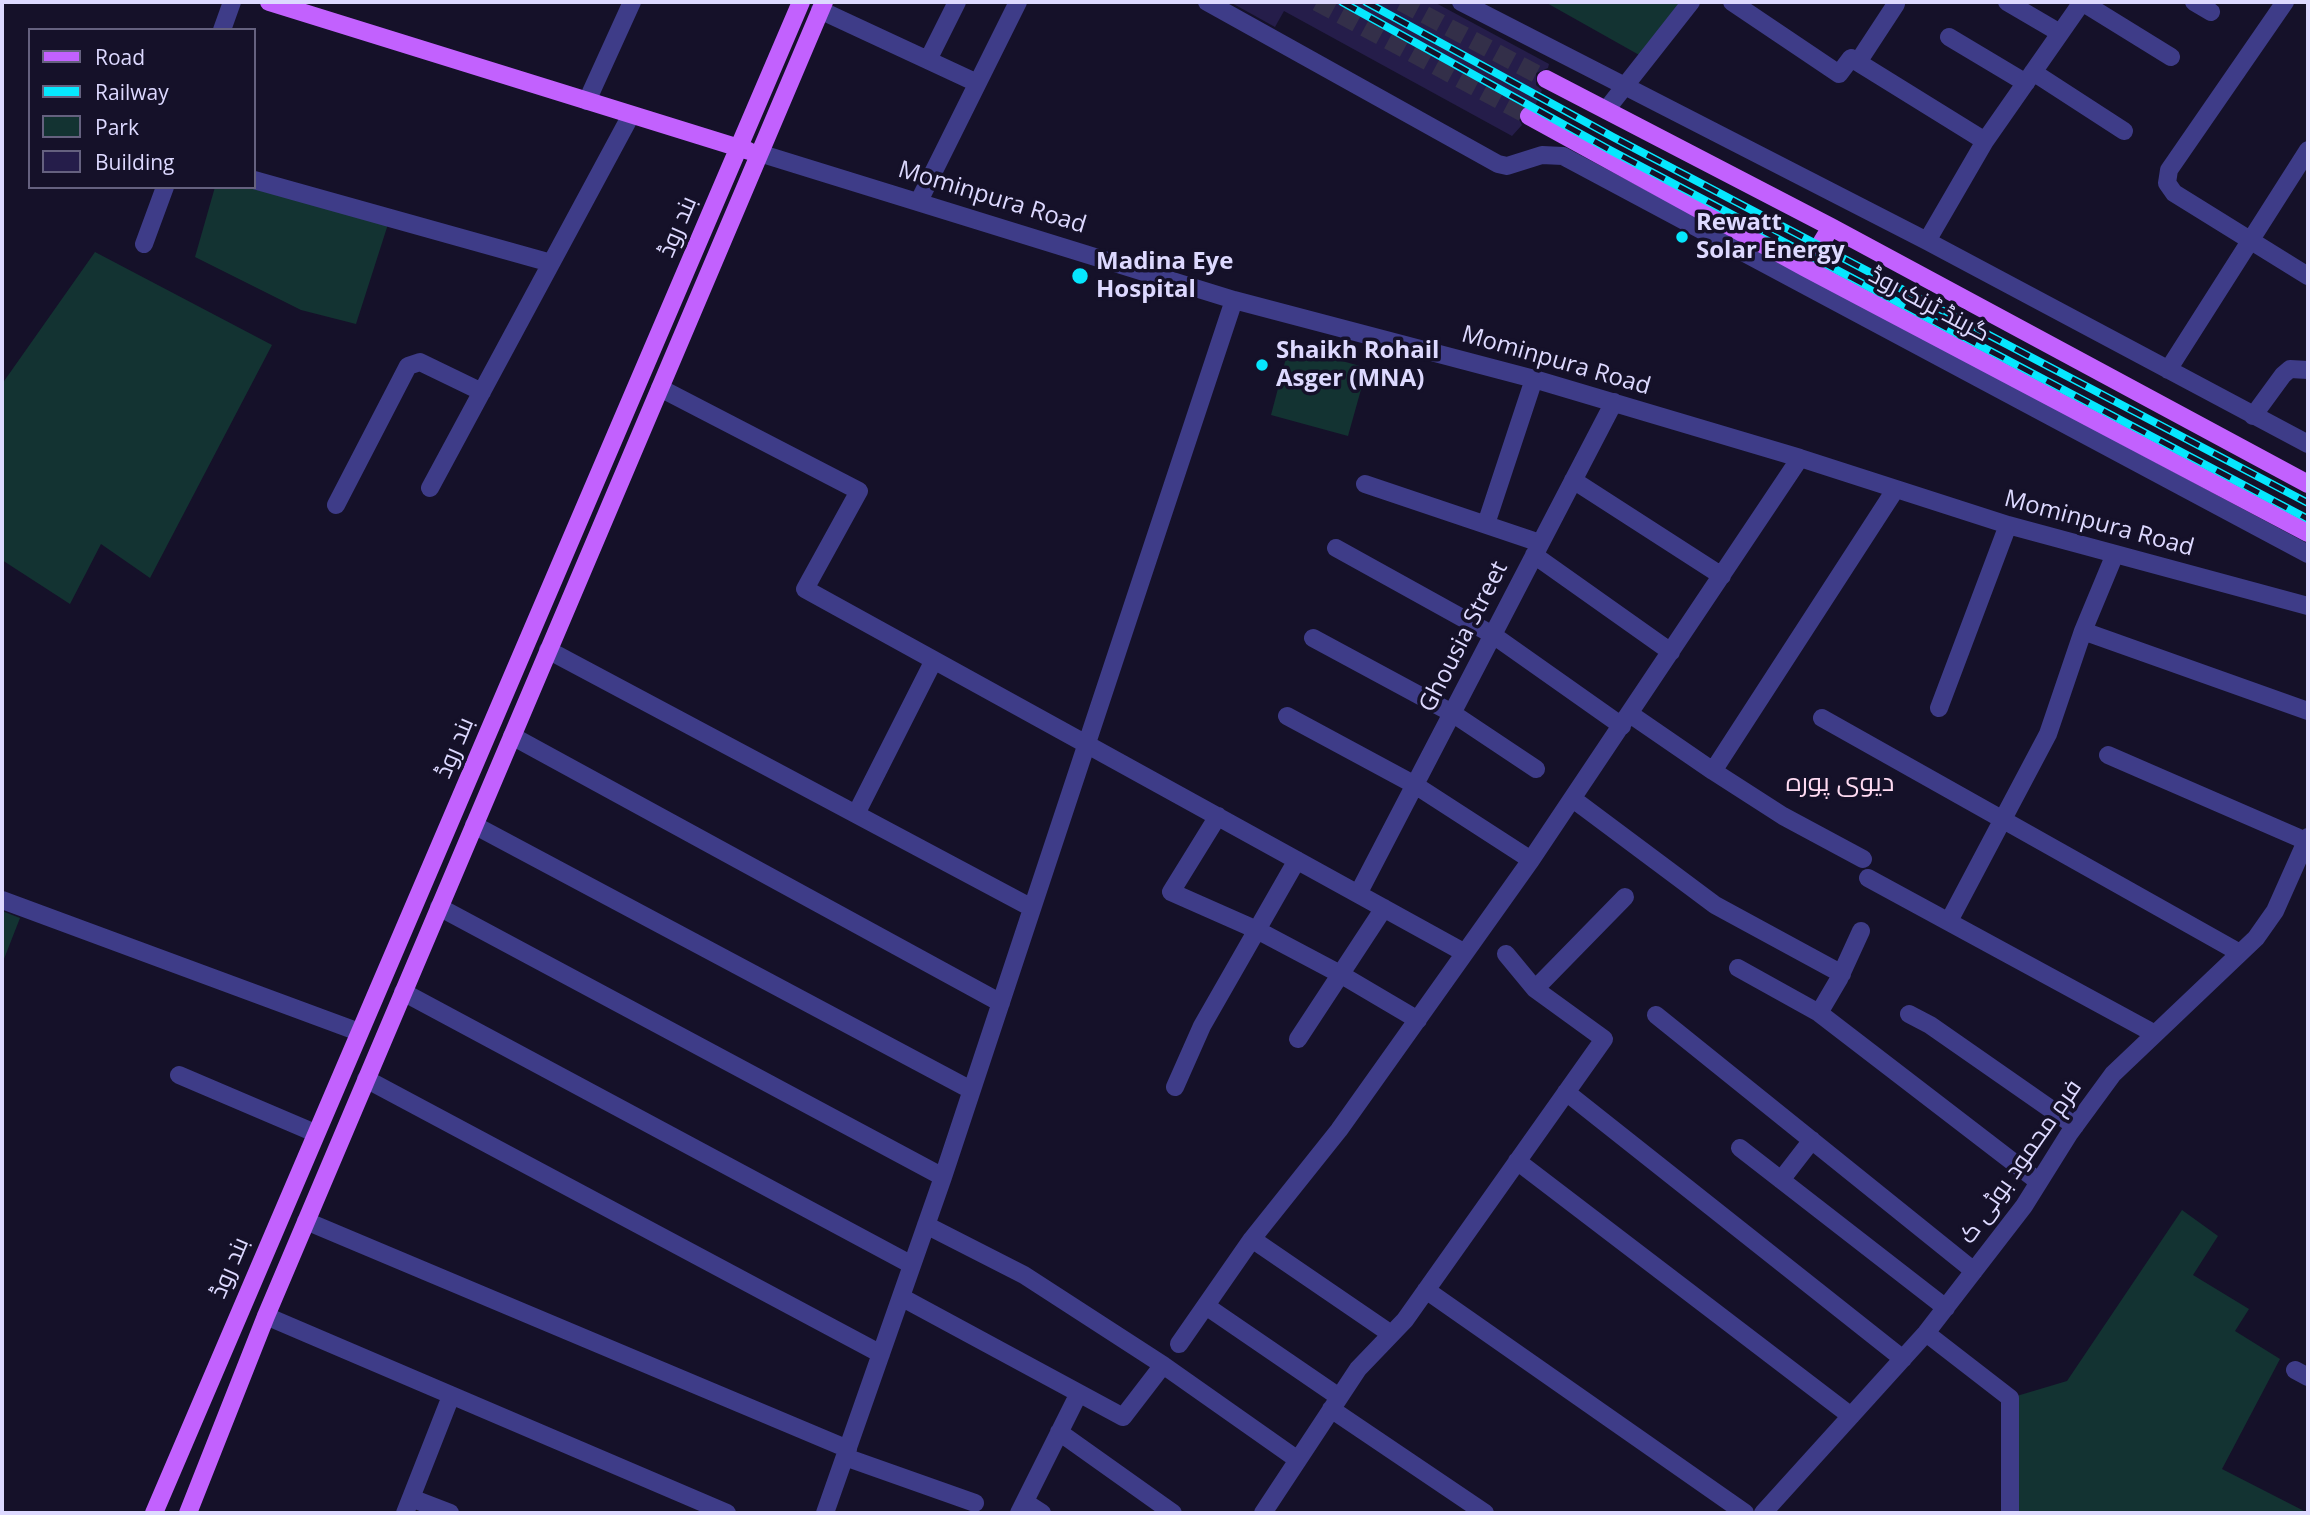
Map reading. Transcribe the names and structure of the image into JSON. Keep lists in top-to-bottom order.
{
  "streets": {
    "main road": ["Mominpura Road", "بند روڈ", "گرینڈ ٹرنک روڈ"],
    "street": ["Ghousia Street", "فرم محمود بوٹی ک"]
  },
  "crossings": [
    ["Mominpura Road", "بند روڈ"],
    ["Mominpura Road", "Ghousia Street"]
  ],
  "districts": ["دیوی پورہ"],
  "places": ["Rewatt Solar Energy", "Madina Eye Hospital", "Shaikh Rohail Asger (MNA)"],
  "legend": [
    "Road",
    "Railway",
    "Park",
    "Building"
  ]
}
